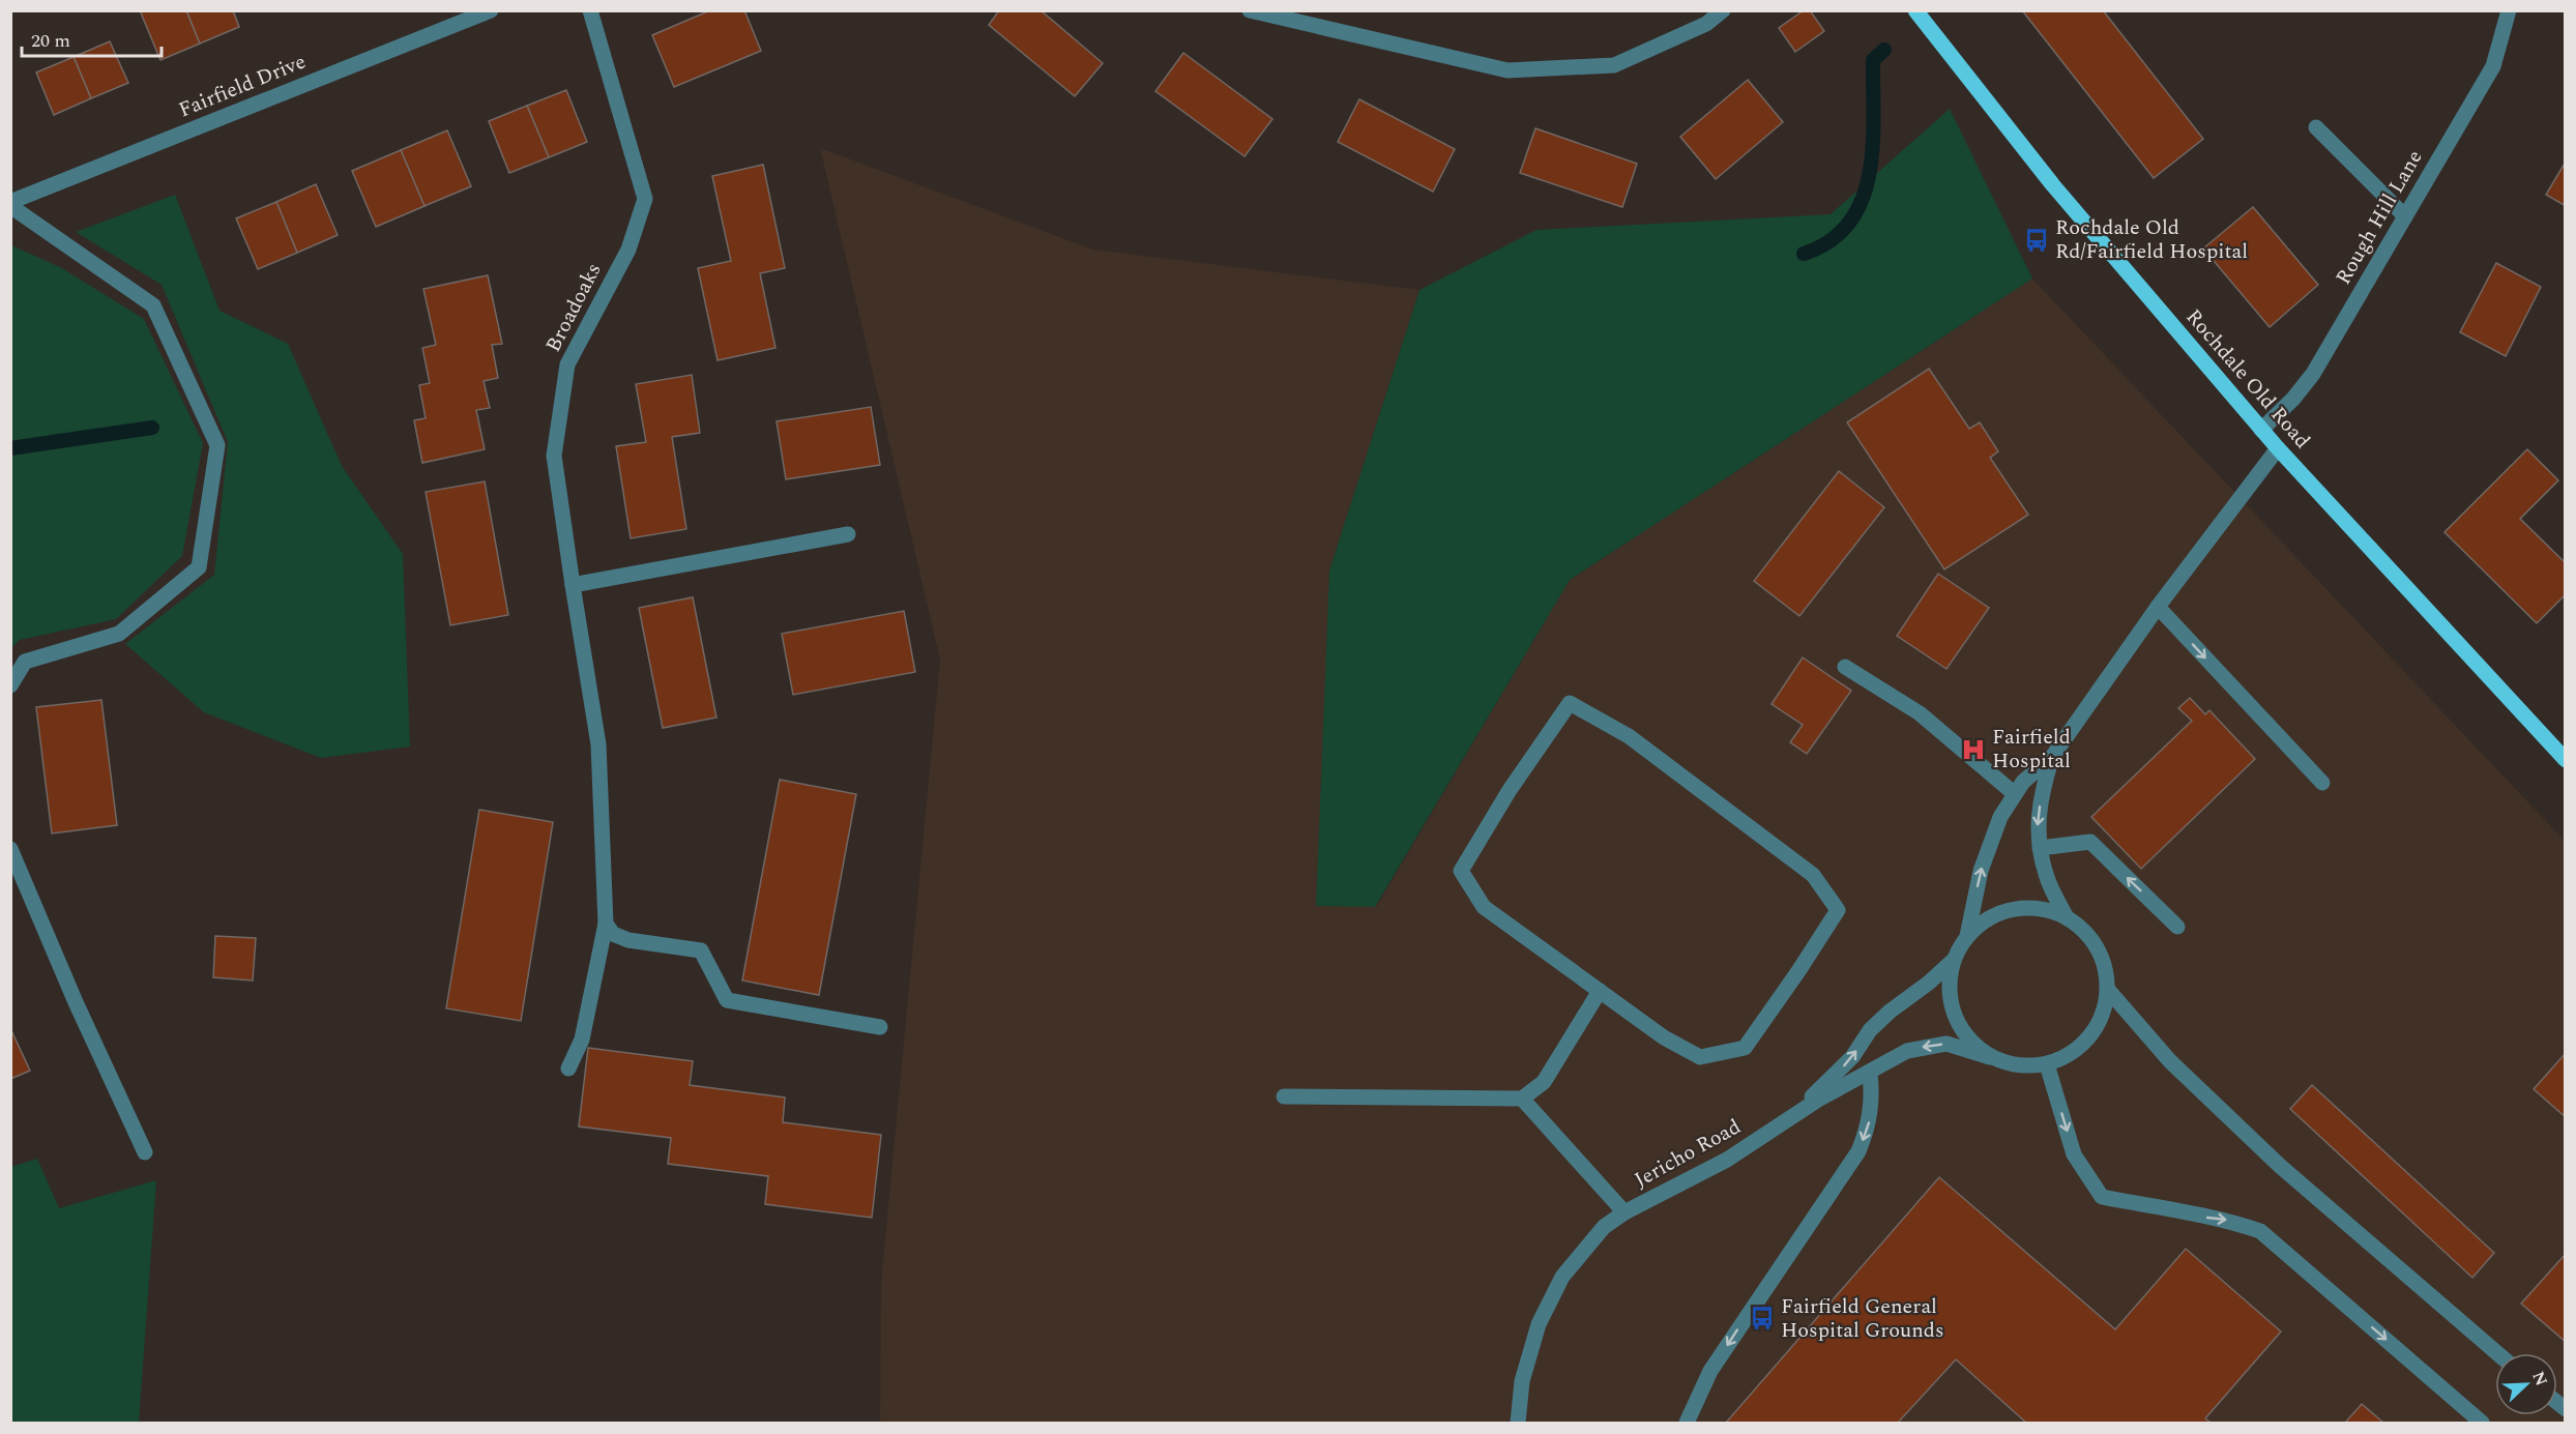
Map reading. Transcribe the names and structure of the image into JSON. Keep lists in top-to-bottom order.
{
  "streets": {
    "main road": ["Rochdale Old Road"],
    "street": [
      "Fairfield Drive",
      "Rough Hill Lane",
      "Broadoaks",
      "Jericho Road"
    ]
  },
  "crossings": [
    ["Rough Hill Lane", "Rochdale Old Road"]
  ],
  "places": {
    "bus stop": ["Rochdale Old Rd/Fairfield Hospital", "Fairfield General Hospital Grounds"],
    "hospital": ["Fairfield Hospital"]
  },
  "scale_bar": "20 m",
  "north": "top right"
}
